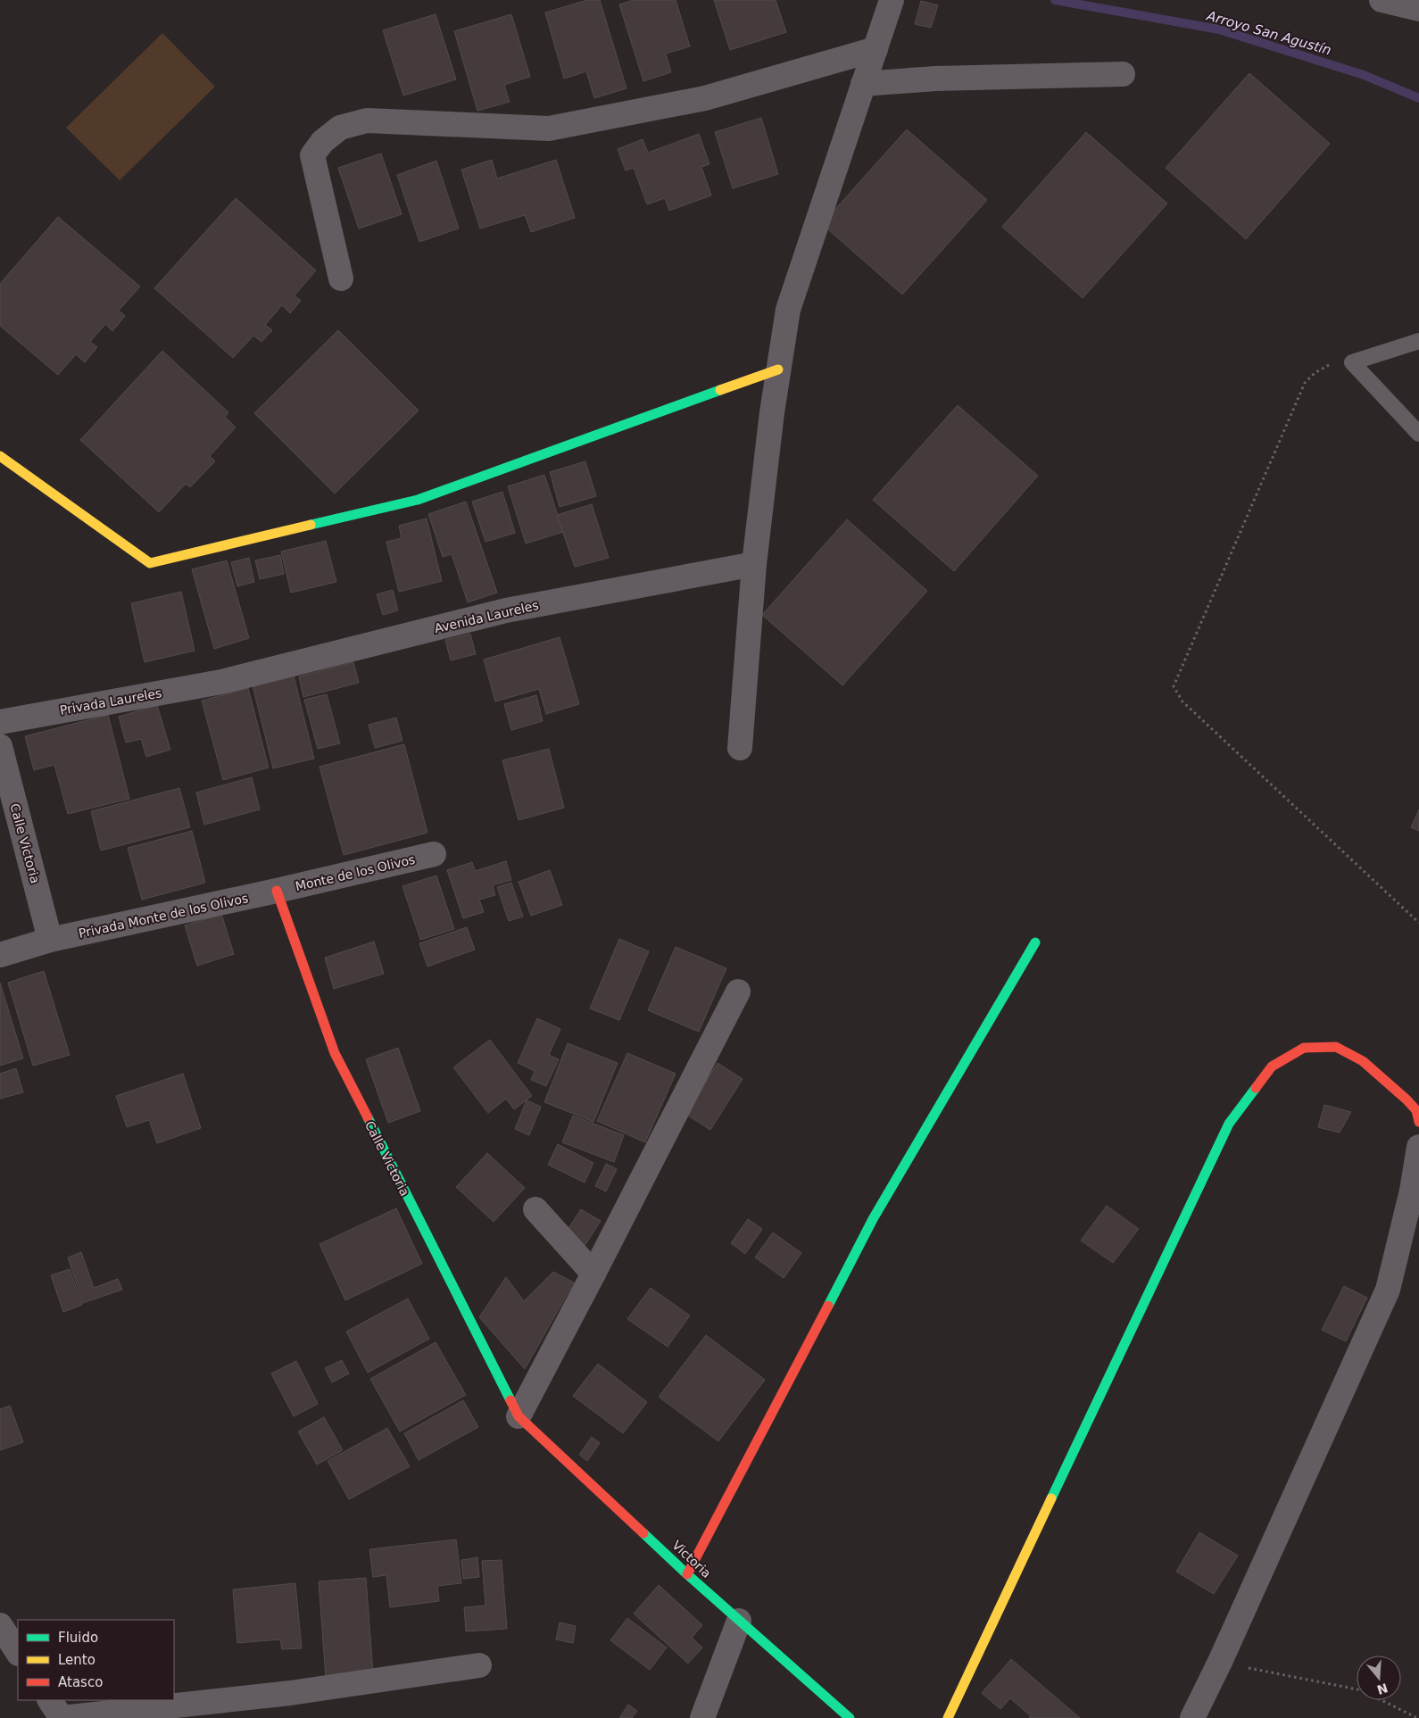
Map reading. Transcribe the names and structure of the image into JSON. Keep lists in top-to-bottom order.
{
  "streets": {
    "street": [
      "Avenida Laureles",
      "Privada Laureles",
      "Calle Victoria",
      "Monte de los Olivos",
      "Privada Monte de los Olivos",
      "Victoria"
    ]
  },
  "crossings": [
    ["Avenida Laureles", "Privada Laureles"],
    ["Calle Victoria", "Monte de los Olivos"],
    ["Calle Victoria", "Privada Monte de los Olivos"],
    ["Calle Victoria", "Victoria"],
    ["Monte de los Olivos", "Privada Monte de los Olivos"]
  ],
  "water": ["Arroyo San Agustín"],
  "legend": ["Fluido", "Lento", "Atasco"],
  "north": "bottom"
}
